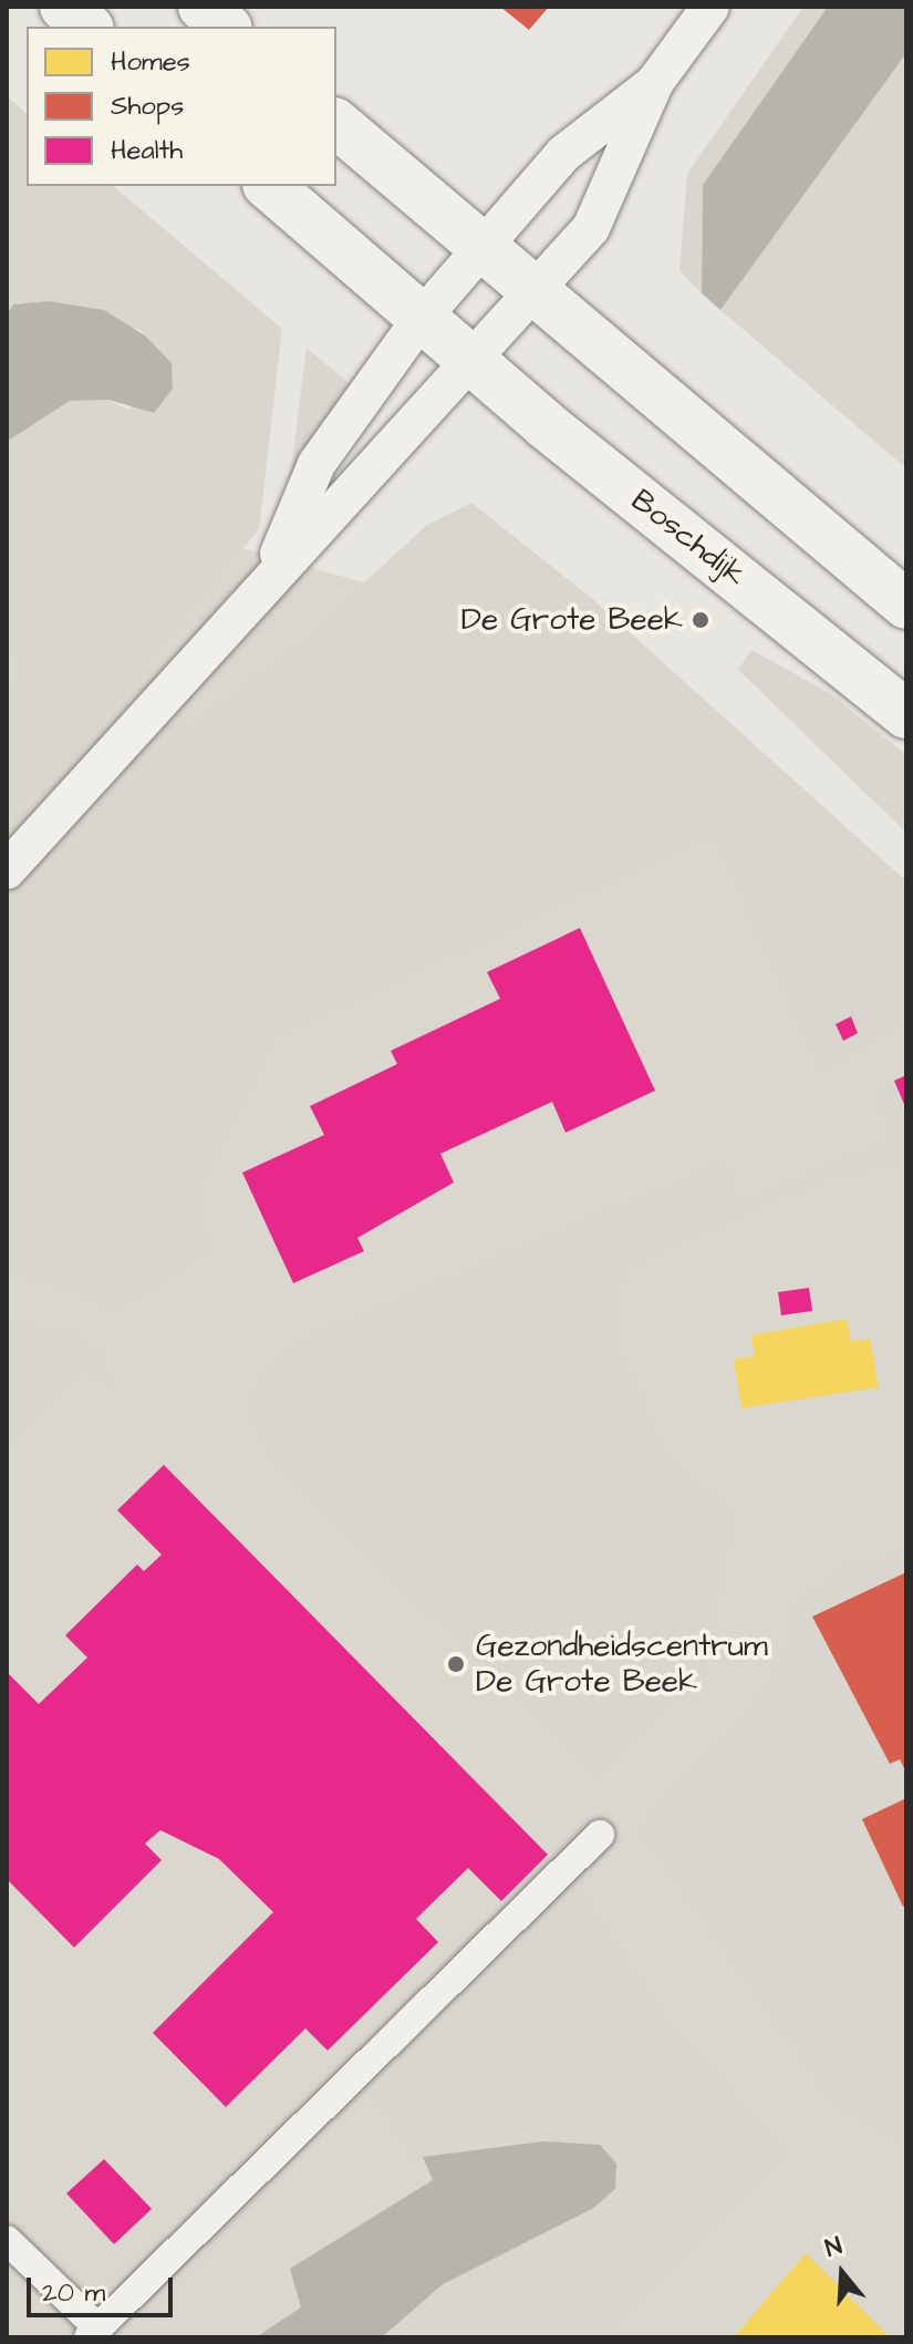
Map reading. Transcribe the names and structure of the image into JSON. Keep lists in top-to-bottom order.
{
  "streets": {
    "main road": ["Boschdijk"]
  },
  "places": ["De Grote Beek", "Gezondheidscentrum De Grote Beek"],
  "legend": ["Homes", "Shops", "Health"],
  "scale_bar": "20 m",
  "north": "top"
}
